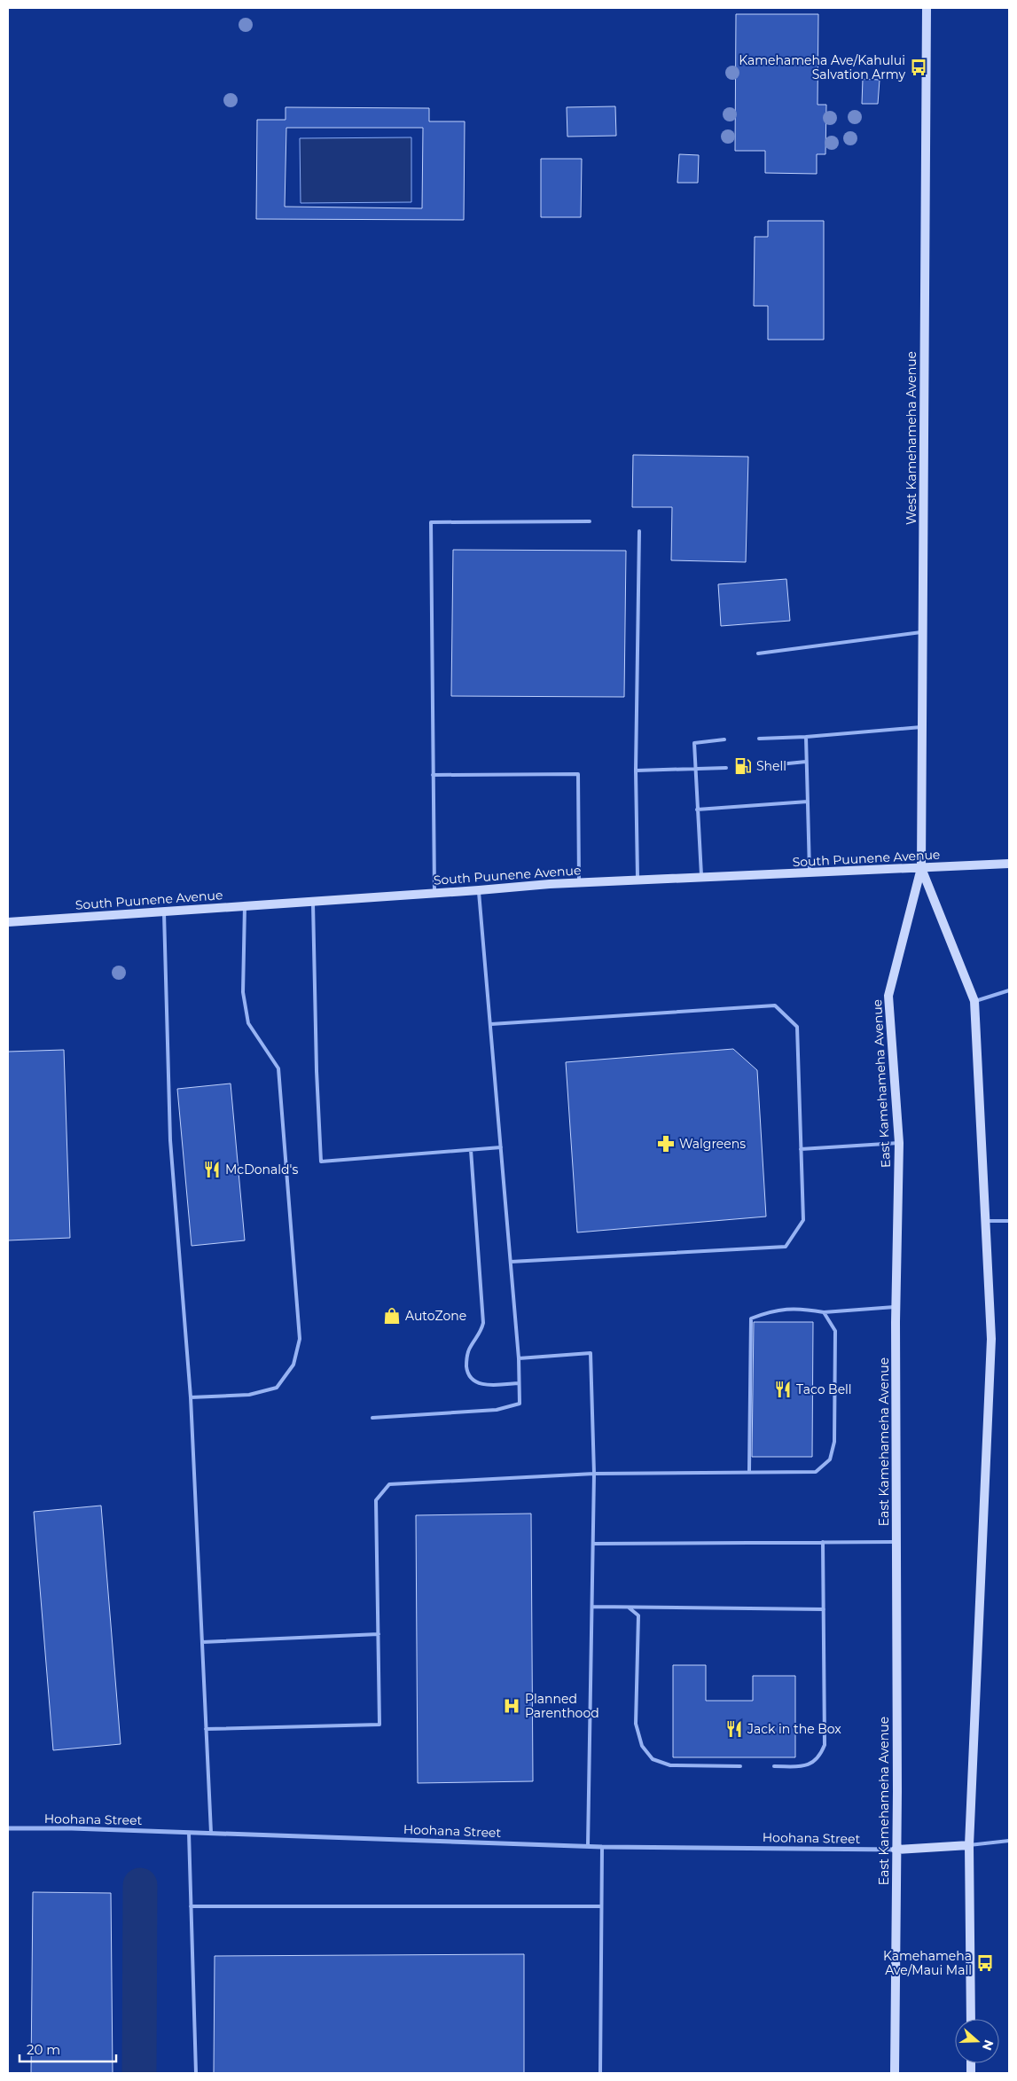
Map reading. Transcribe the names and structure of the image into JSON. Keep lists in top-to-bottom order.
{
  "streets": {
    "street": [
      "West Kamehameha Avenue",
      "South Puunene Avenue",
      "East Kamehameha Avenue",
      "Hoohana Street"
    ]
  },
  "crossings": [
    ["West Kamehameha Avenue", "South Puunene Avenue"],
    ["West Kamehameha Avenue", "East Kamehameha Avenue"],
    ["South Puunene Avenue", "East Kamehameha Avenue"],
    ["East Kamehameha Avenue", "Hoohana Street"]
  ],
  "places": {
    "bus stop": ["Kamehameha Ave/Kahului Salvation Army", "Kamehameha Ave/Maui Mall"],
    "fuel station": ["Shell"],
    "pharmacy": ["Walgreens"],
    "restaurant": ["McDonald's", "Taco Bell", "Jack in the Box"],
    "shop": ["AutoZone"],
    "hospital": ["Planned Parenthood"]
  },
  "scale_bar": "20 m",
  "north": "right"
}
